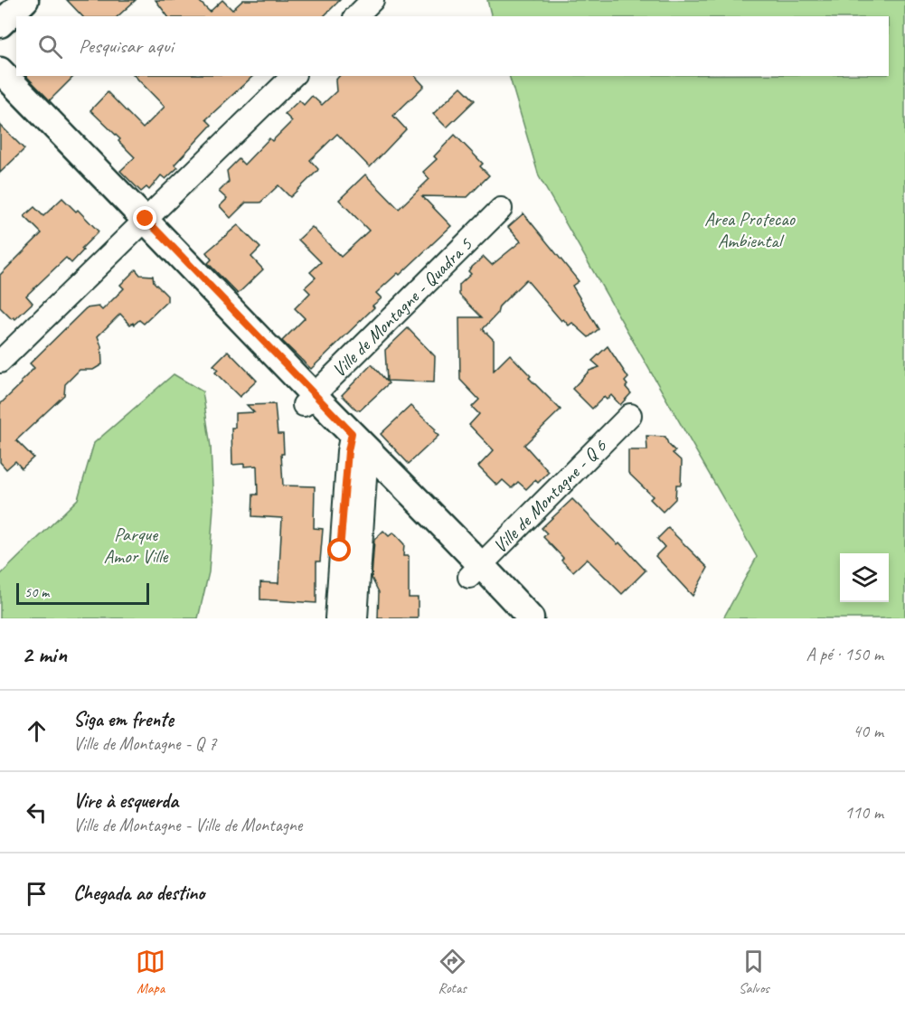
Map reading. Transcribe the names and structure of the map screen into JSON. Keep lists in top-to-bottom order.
{
  "streets": {
    "street": ["Ville de Montagne - Quadra 5", "Ville de Montagne - Q 6"]
  },
  "parks": ["Area Protecao Ambiental", "Parque Amor Ville"],
  "scale_bar": "50 m",
  "page": {
    "search": "Pesquisar aqui",
    "scale": "50 m",
    "heading": ["2 min", "A pé · 150 m"],
    "list": [
      ["Siga em frente", "Ville de Montagne - Q 7", "40 m"],
      ["Vire à esquerda", "Ville de Montagne - Ville de Montagne", "110 m"],
      "Chegada ao destino"
    ],
    "nav": ["Mapa", "Rotas", "Salvos"]
  }
}
